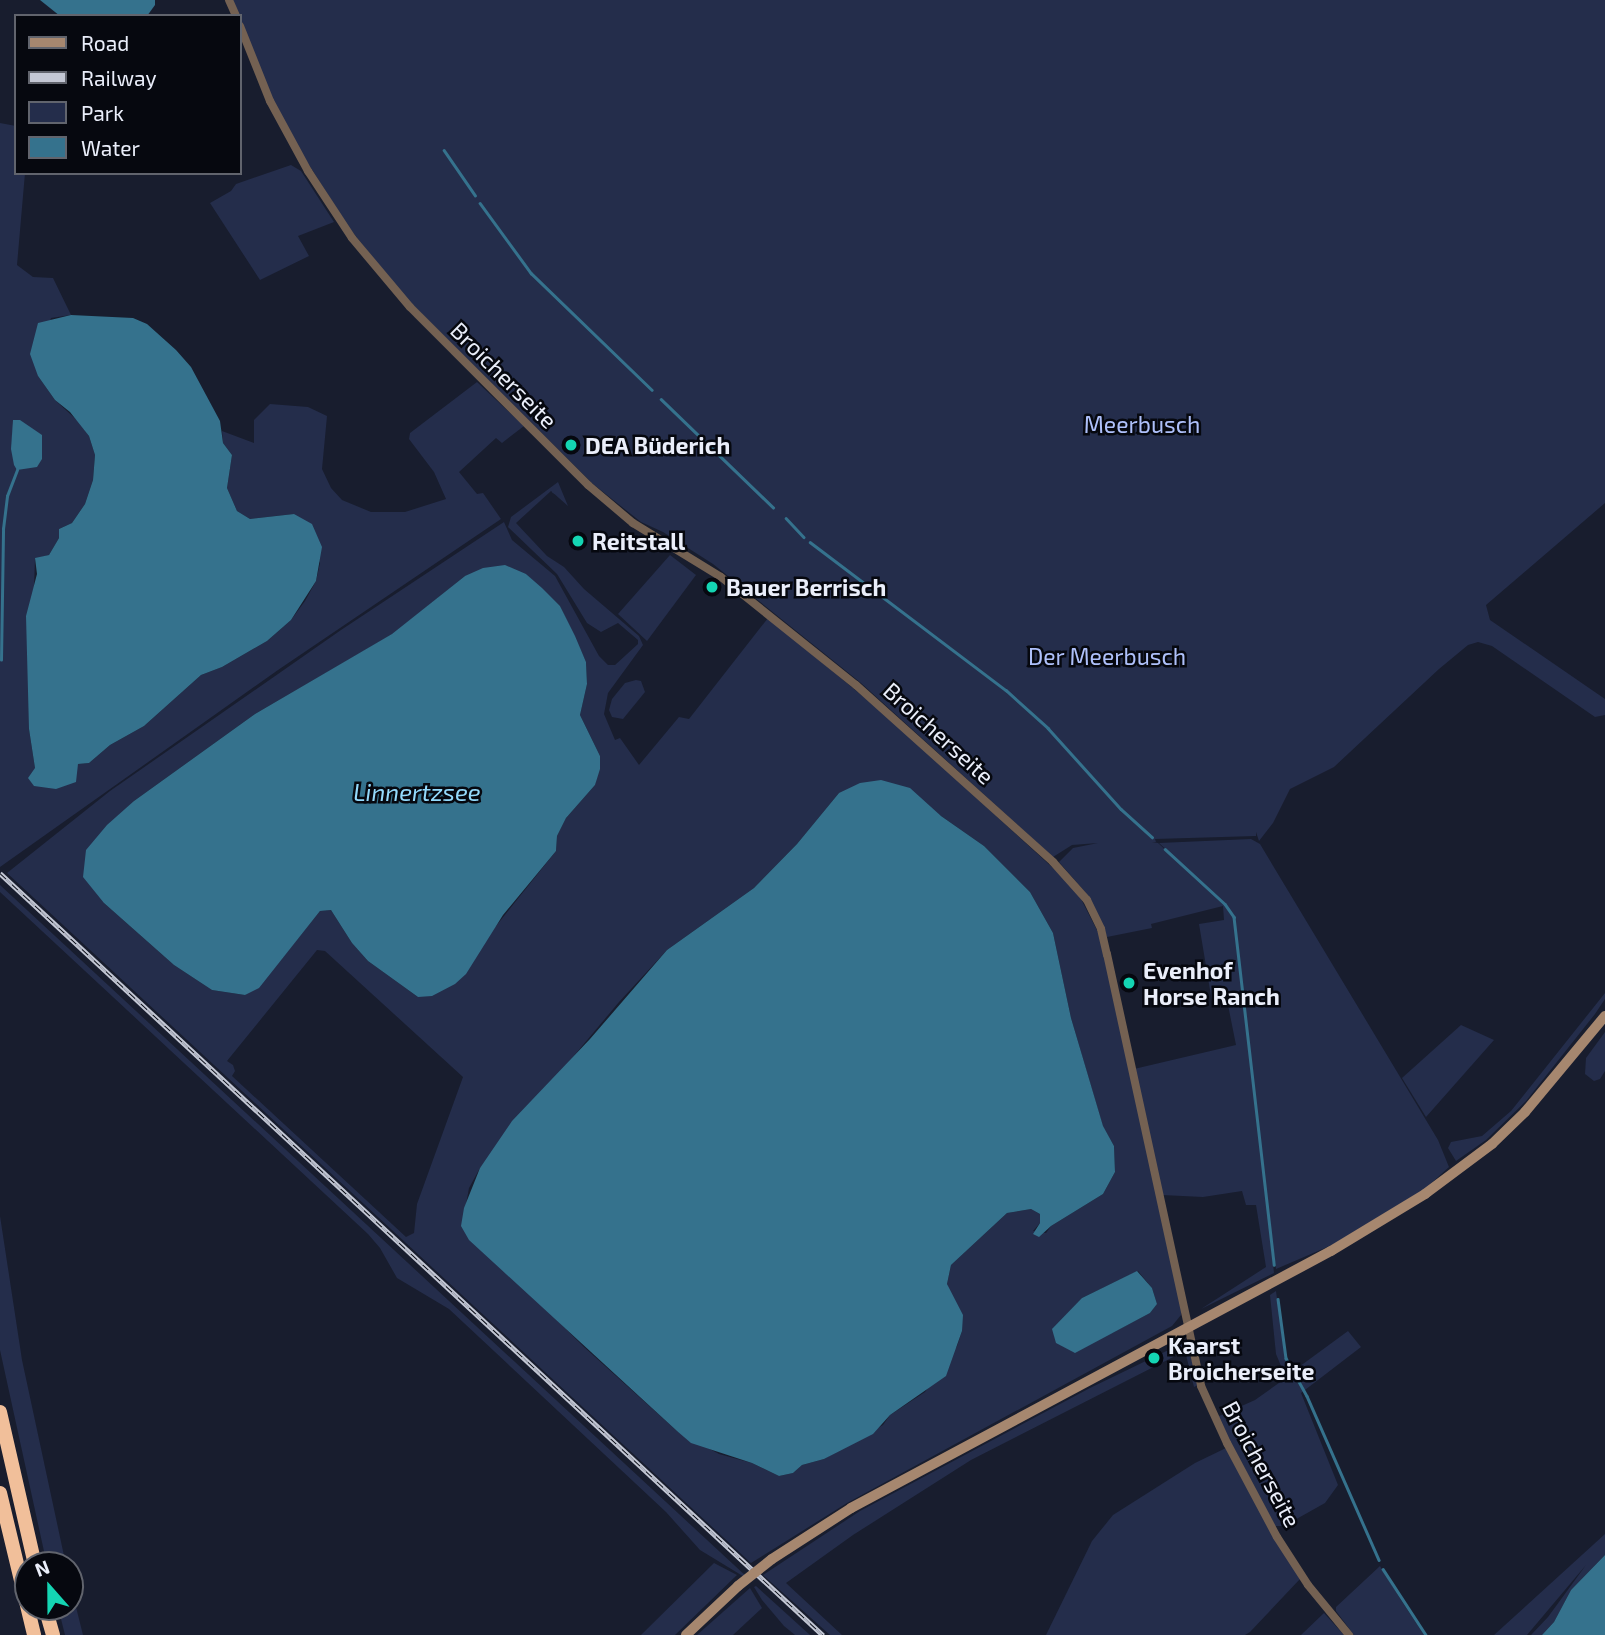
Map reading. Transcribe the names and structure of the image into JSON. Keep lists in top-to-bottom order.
{
  "streets": {
    "street": ["Broicherseite"]
  },
  "water": ["Linnertzsee"],
  "parks": ["Meerbusch", "Der Meerbusch"],
  "places": [
    "DEA Büderich",
    "Reitstall",
    "Bauer Berrisch",
    "Evenhof Horse Ranch",
    "Kaarst Broicherseite"
  ],
  "legend": [
    "Road",
    "Railway",
    "Park",
    "Water"
  ],
  "north": "top"
}
